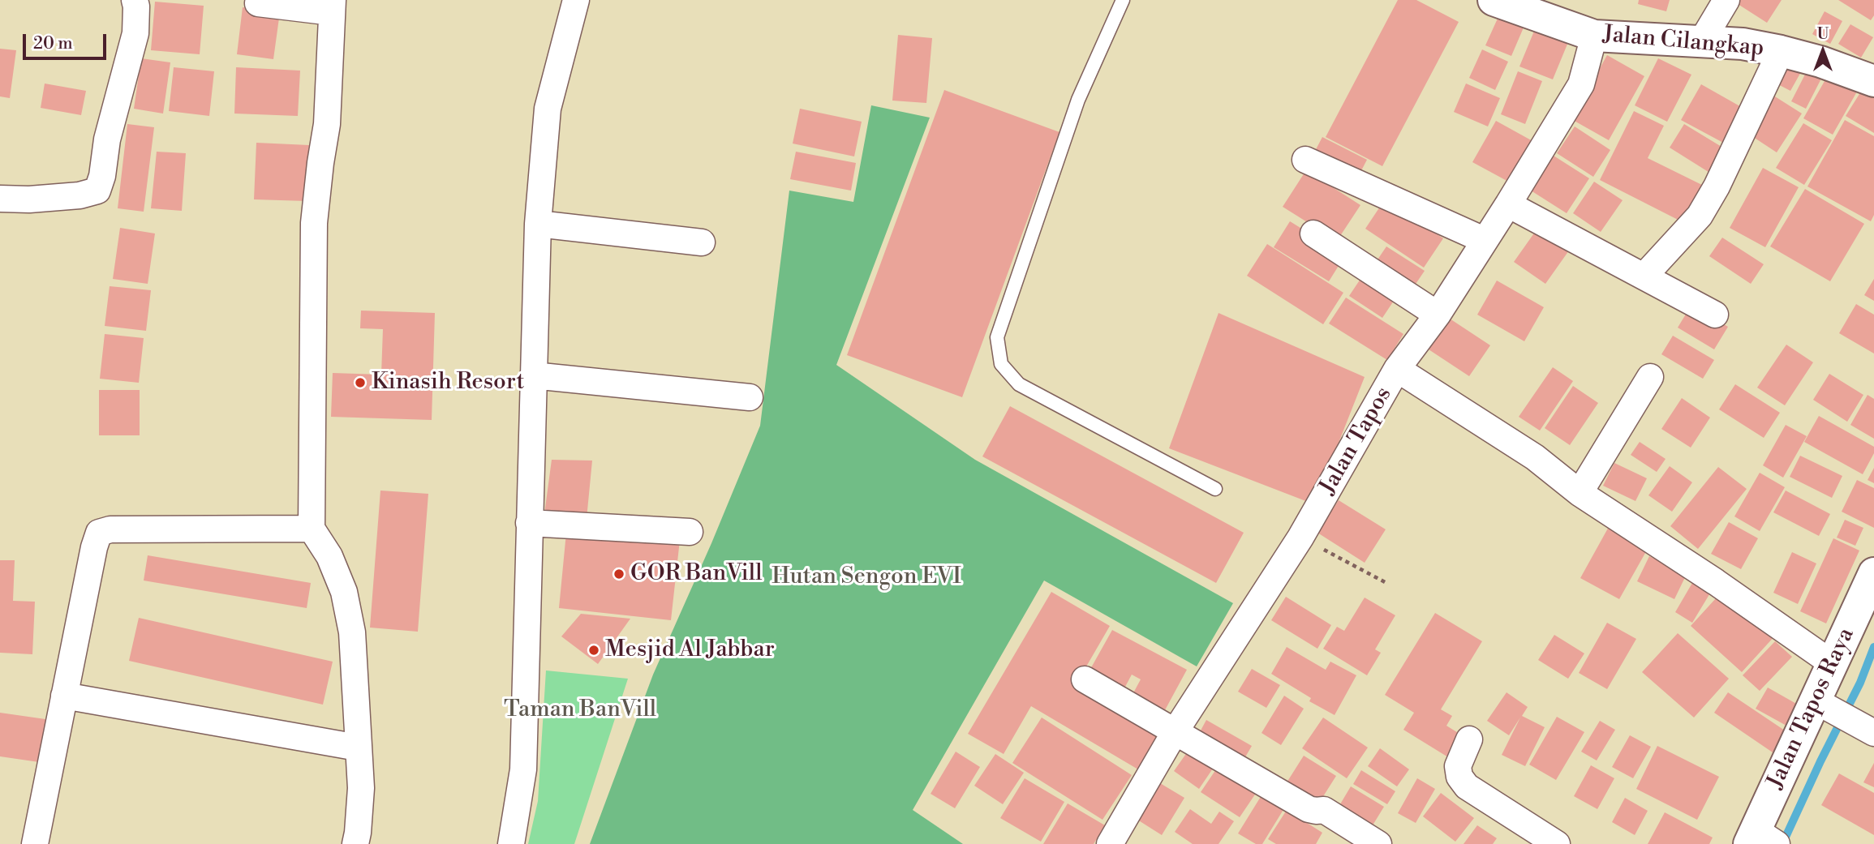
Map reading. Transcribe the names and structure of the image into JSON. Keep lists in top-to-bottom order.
{
  "streets": {
    "street": ["Jalan Cilangkap", "Jalan Tapos", "Jalan Tapos Raya"]
  },
  "crossings": [
    ["Jalan Cilangkap", "Jalan Tapos"]
  ],
  "parks": ["Hutan Sengon EVI", "Taman BanVill"],
  "places": ["Kinasih Resort", "GOR BanVill", "Mesjid Al Jabbar"],
  "scale_bar": "20 m",
  "north": "top"
}
